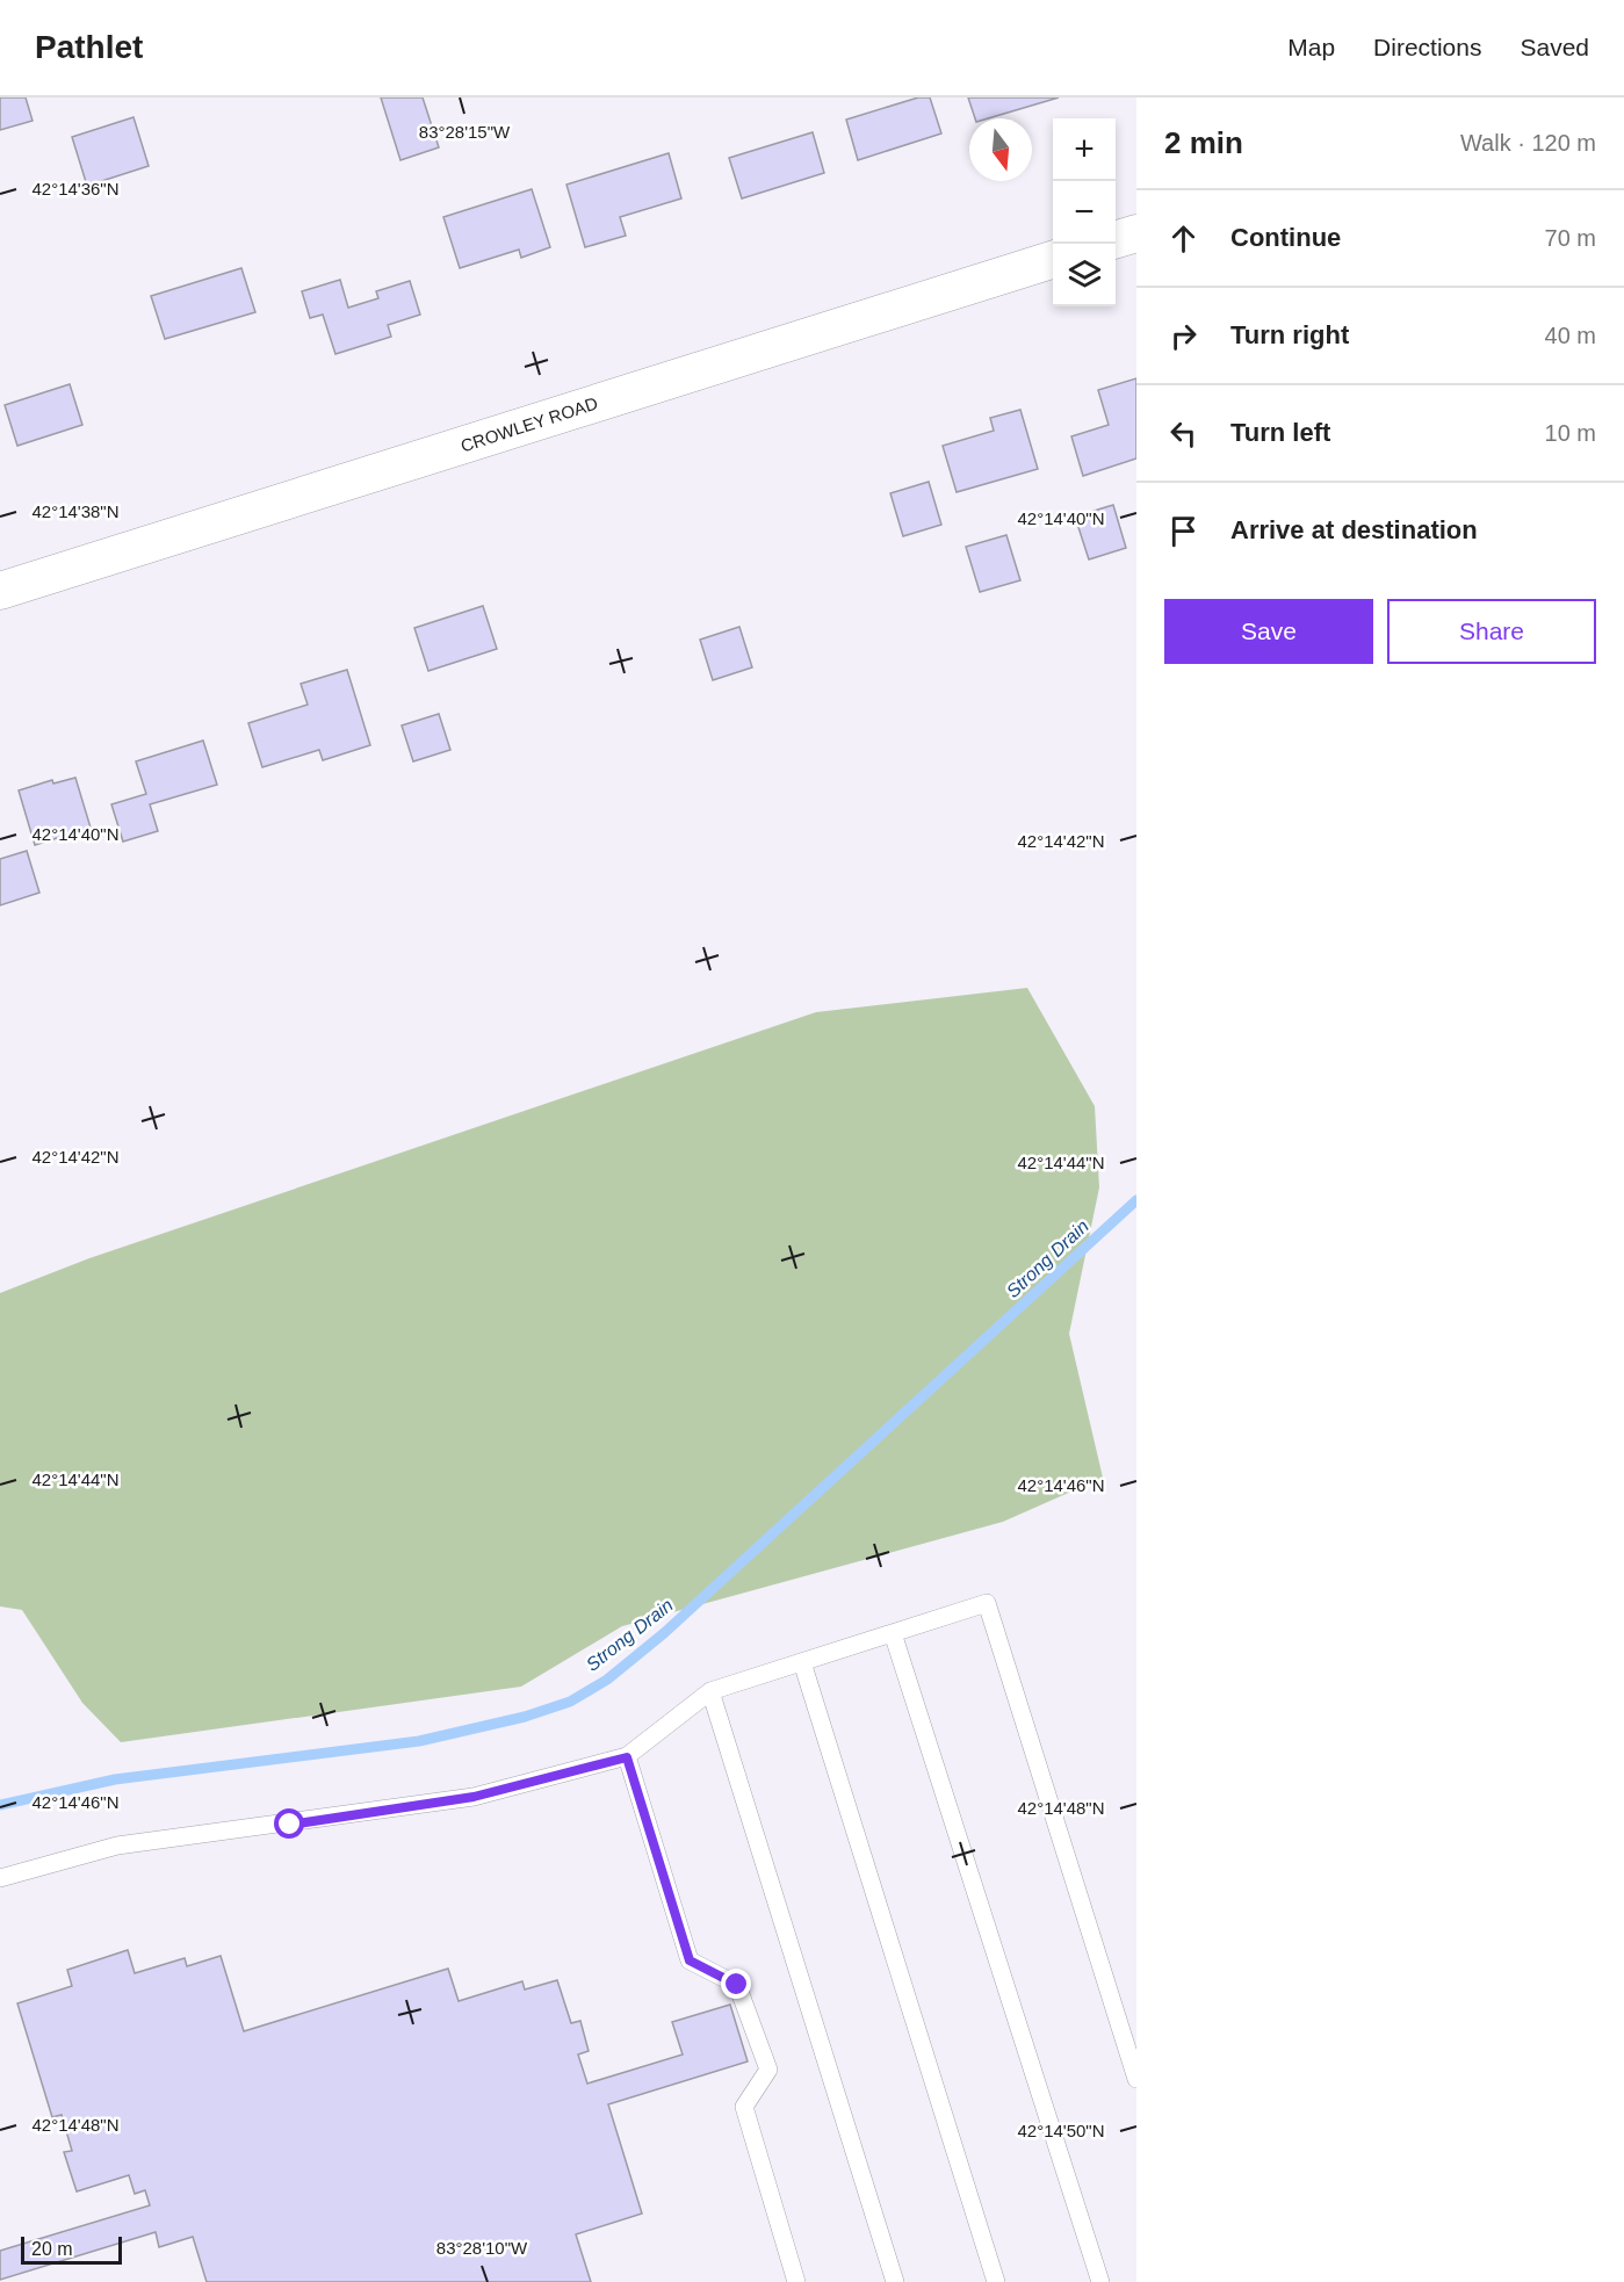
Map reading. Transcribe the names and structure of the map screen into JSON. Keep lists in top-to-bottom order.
{
  "streets": {
    "street": ["CROWLEY ROAD"]
  },
  "water": ["Strong Drain"],
  "scale_bar": "20 m",
  "north": "bottom",
  "page": {
    "header": "Pathlet",
    "nav": ["Map", "Directions", "Saved"],
    "heading": ["2 min", "Walk · 120 m"],
    "map_buttons": ["+", "−"],
    "list": [
      ["Continue", "70 m"],
      ["Turn right", "40 m"],
      ["Turn left", "10 m"],
      "Arrive at destination"
    ],
    "buttons": ["Save", "Share"],
    "scale": "20 m"
  },
  "coordinates": [
    "83°28'15\"W",
    "42°14'36\"N",
    "42°14'38\"N",
    "42°14'40\"N",
    "42°14'42\"N",
    "42°14'44\"N",
    "42°14'46\"N",
    "42°14'48\"N",
    "42°14'50\"N",
    "83°28'10\"W"
  ]
}
